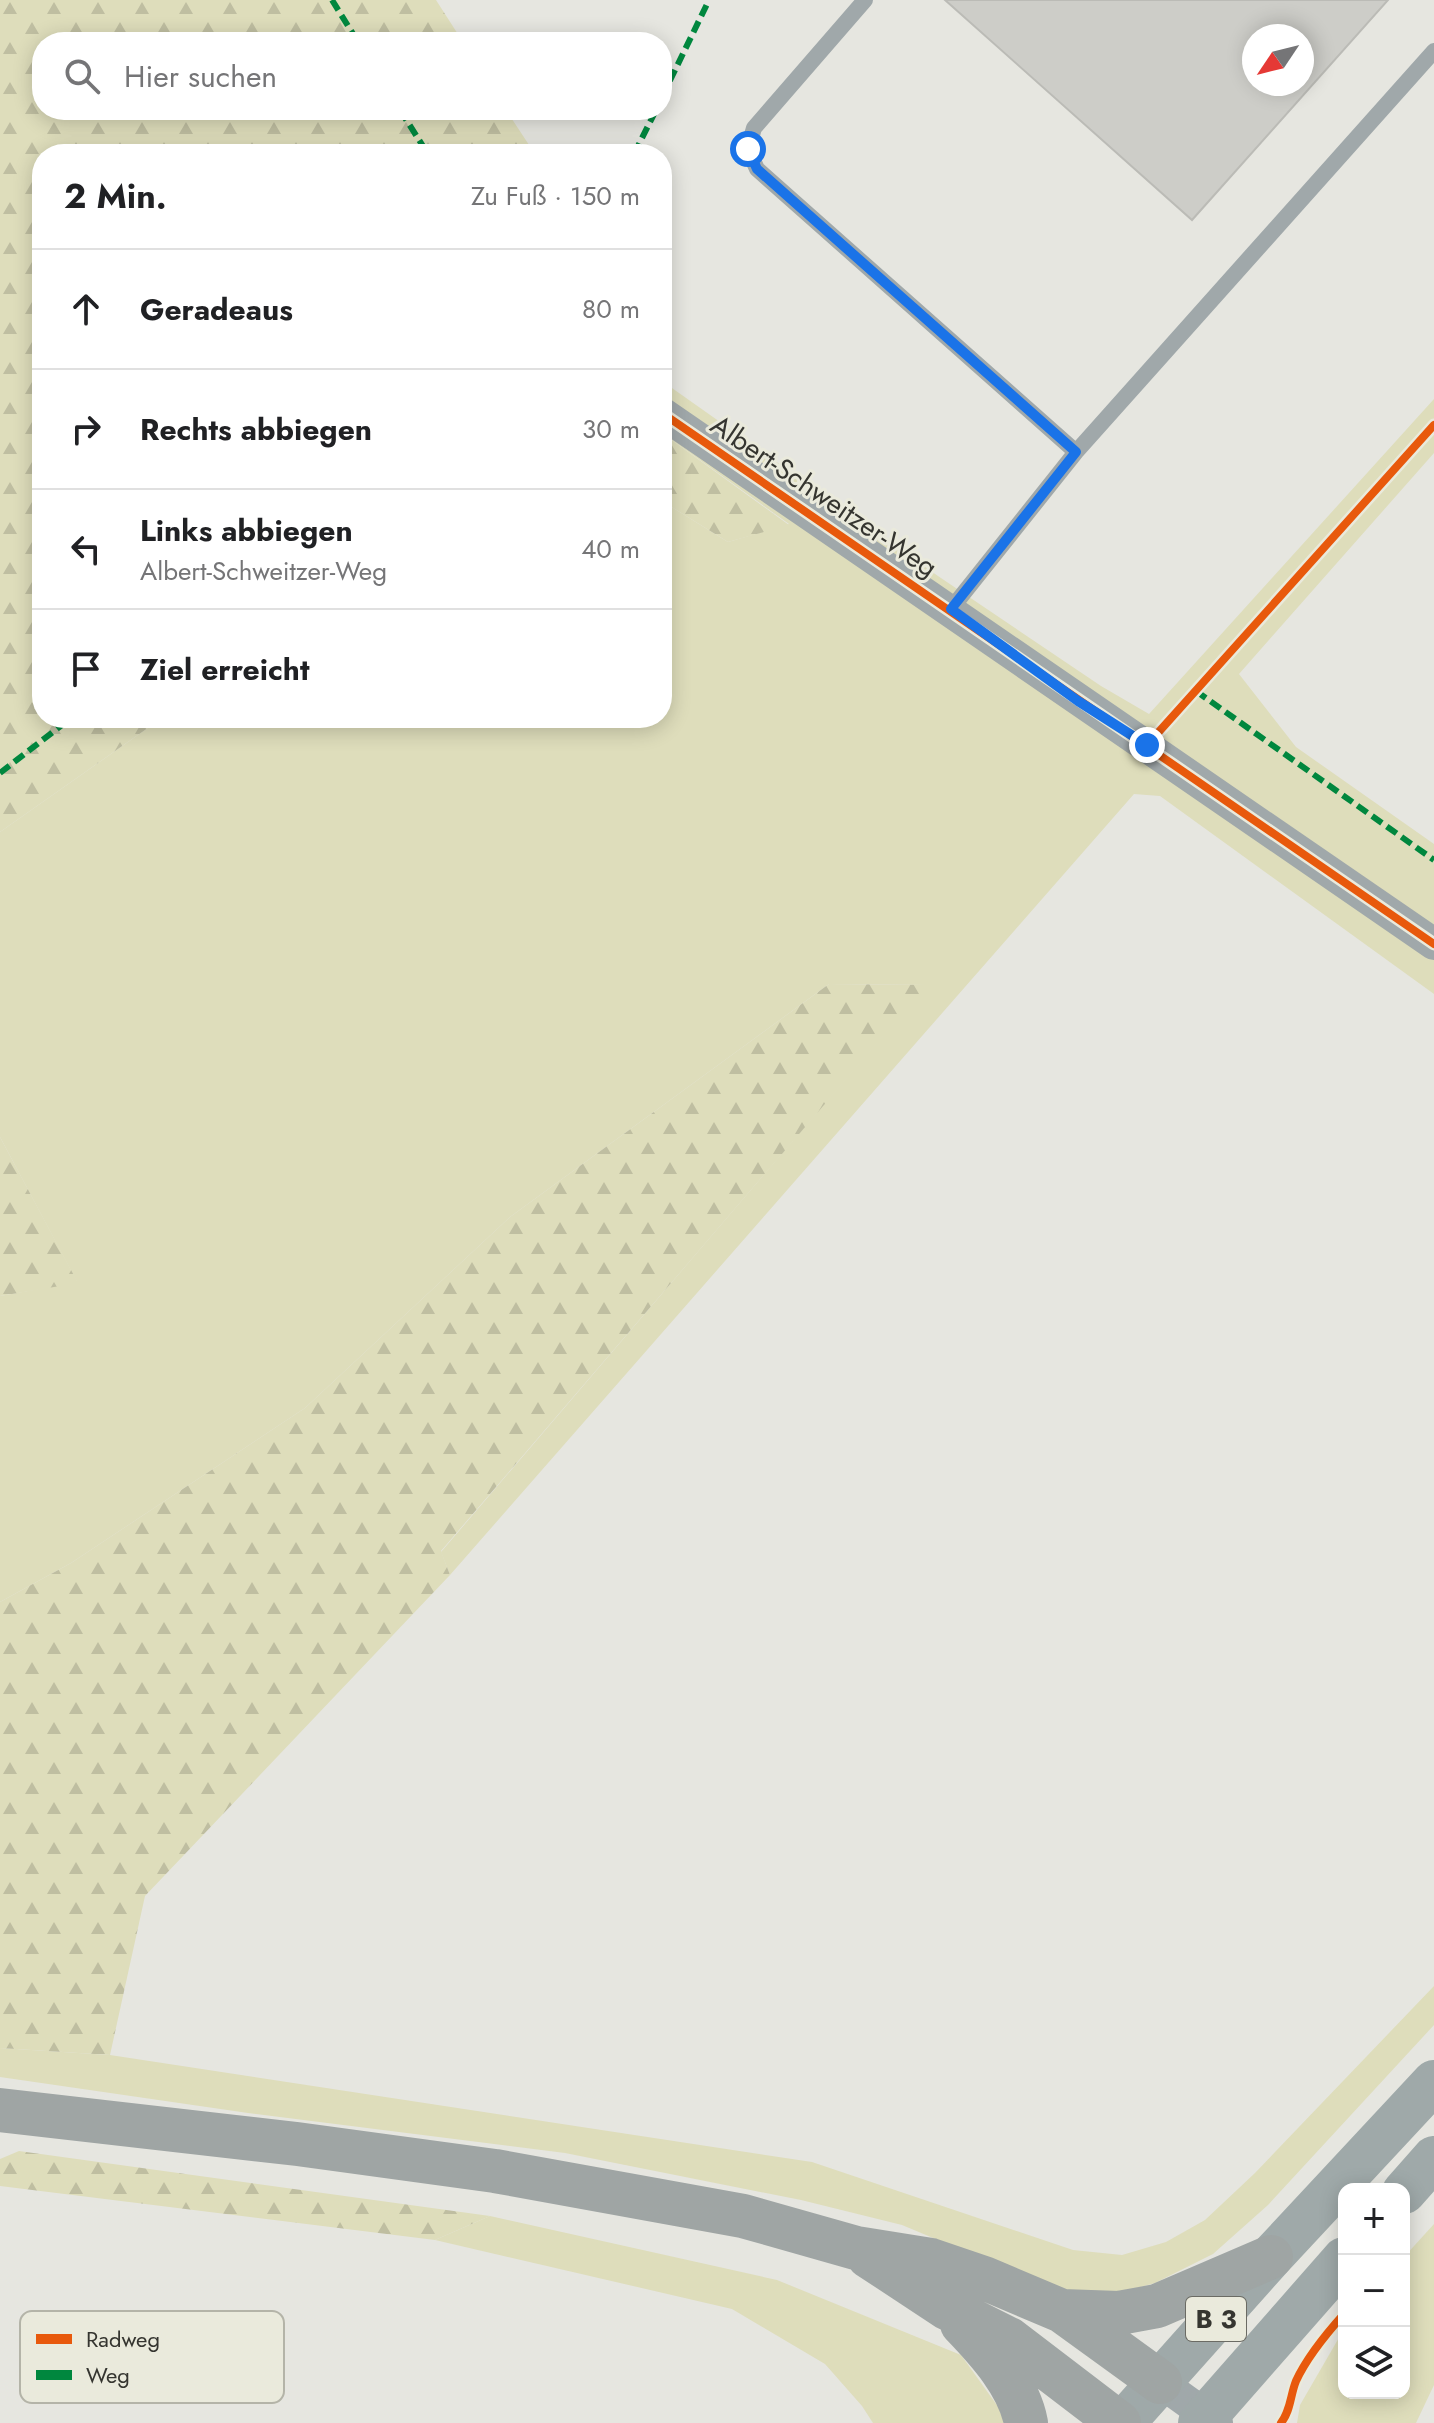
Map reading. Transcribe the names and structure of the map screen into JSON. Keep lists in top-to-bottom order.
{
  "streets": {
    "main road": ["B 3"],
    "street": ["Albert-Schweitzer-Weg"]
  },
  "legend": ["Radweg", "Weg"],
  "north": "bottom left",
  "page": {
    "search": "Hier suchen",
    "heading": ["2 Min.", "Zu Fuß · 150 m"],
    "list": [
      ["Geradeaus", "80 m"],
      ["Rechts abbiegen", "30 m"],
      ["Links abbiegen", "Albert-Schweitzer-Weg", "40 m"],
      "Ziel erreicht"
    ],
    "map_buttons": ["+", "−"]
  }
}
